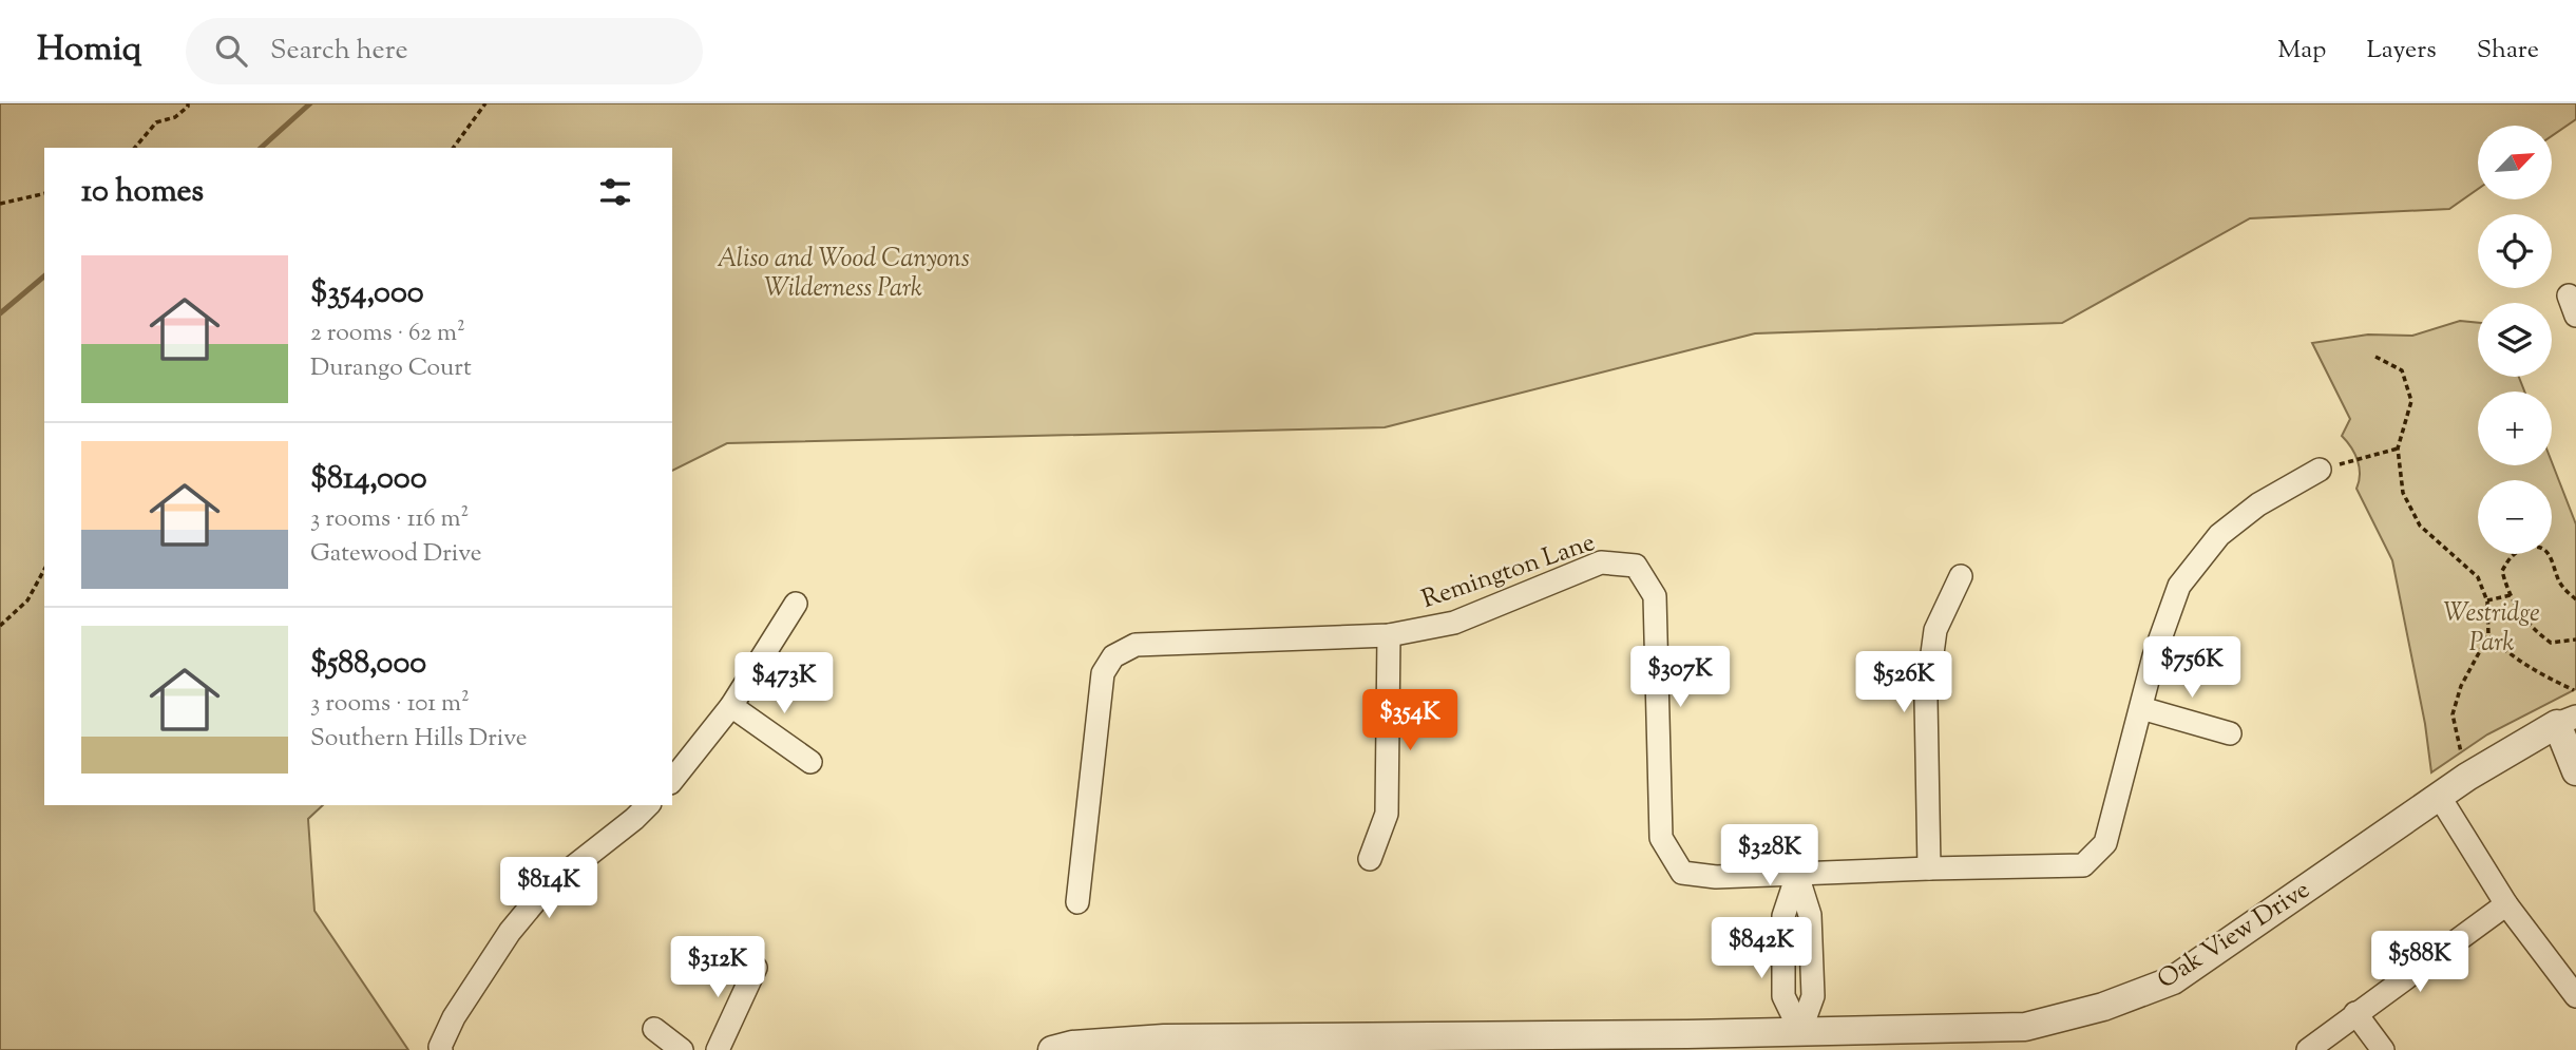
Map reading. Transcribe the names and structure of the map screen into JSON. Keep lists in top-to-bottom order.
{
  "streets": {
    "street": ["Remington Lane", "Oak View Drive"]
  },
  "parks": ["Aliso and Wood Canyons Wilderness Park", "Westridge Park"],
  "north": "top right",
  "page": {
    "header": "Homiq",
    "search": "Search here",
    "nav": ["Map", "Layers", "Share"],
    "map_buttons": ["+", "−"],
    "heading": "10 homes",
    "list": [
      {
        "name": "$354,000",
        "note": "2 rooms · 62 m² · Durango Court"
      },
      {
        "name": "$814,000",
        "note": "3 rooms · 116 m² · Gatewood Drive"
      },
      {
        "name": "$588,000",
        "note": "3 rooms · 101 m² · Southern Hills Drive"
      }
    ],
    "price": [
      "$756K",
      "$307K",
      "$526K",
      "$473K",
      "$354K",
      "$328K",
      "$814K",
      "$842K",
      "$588K",
      "$312K"
    ]
  }
}
